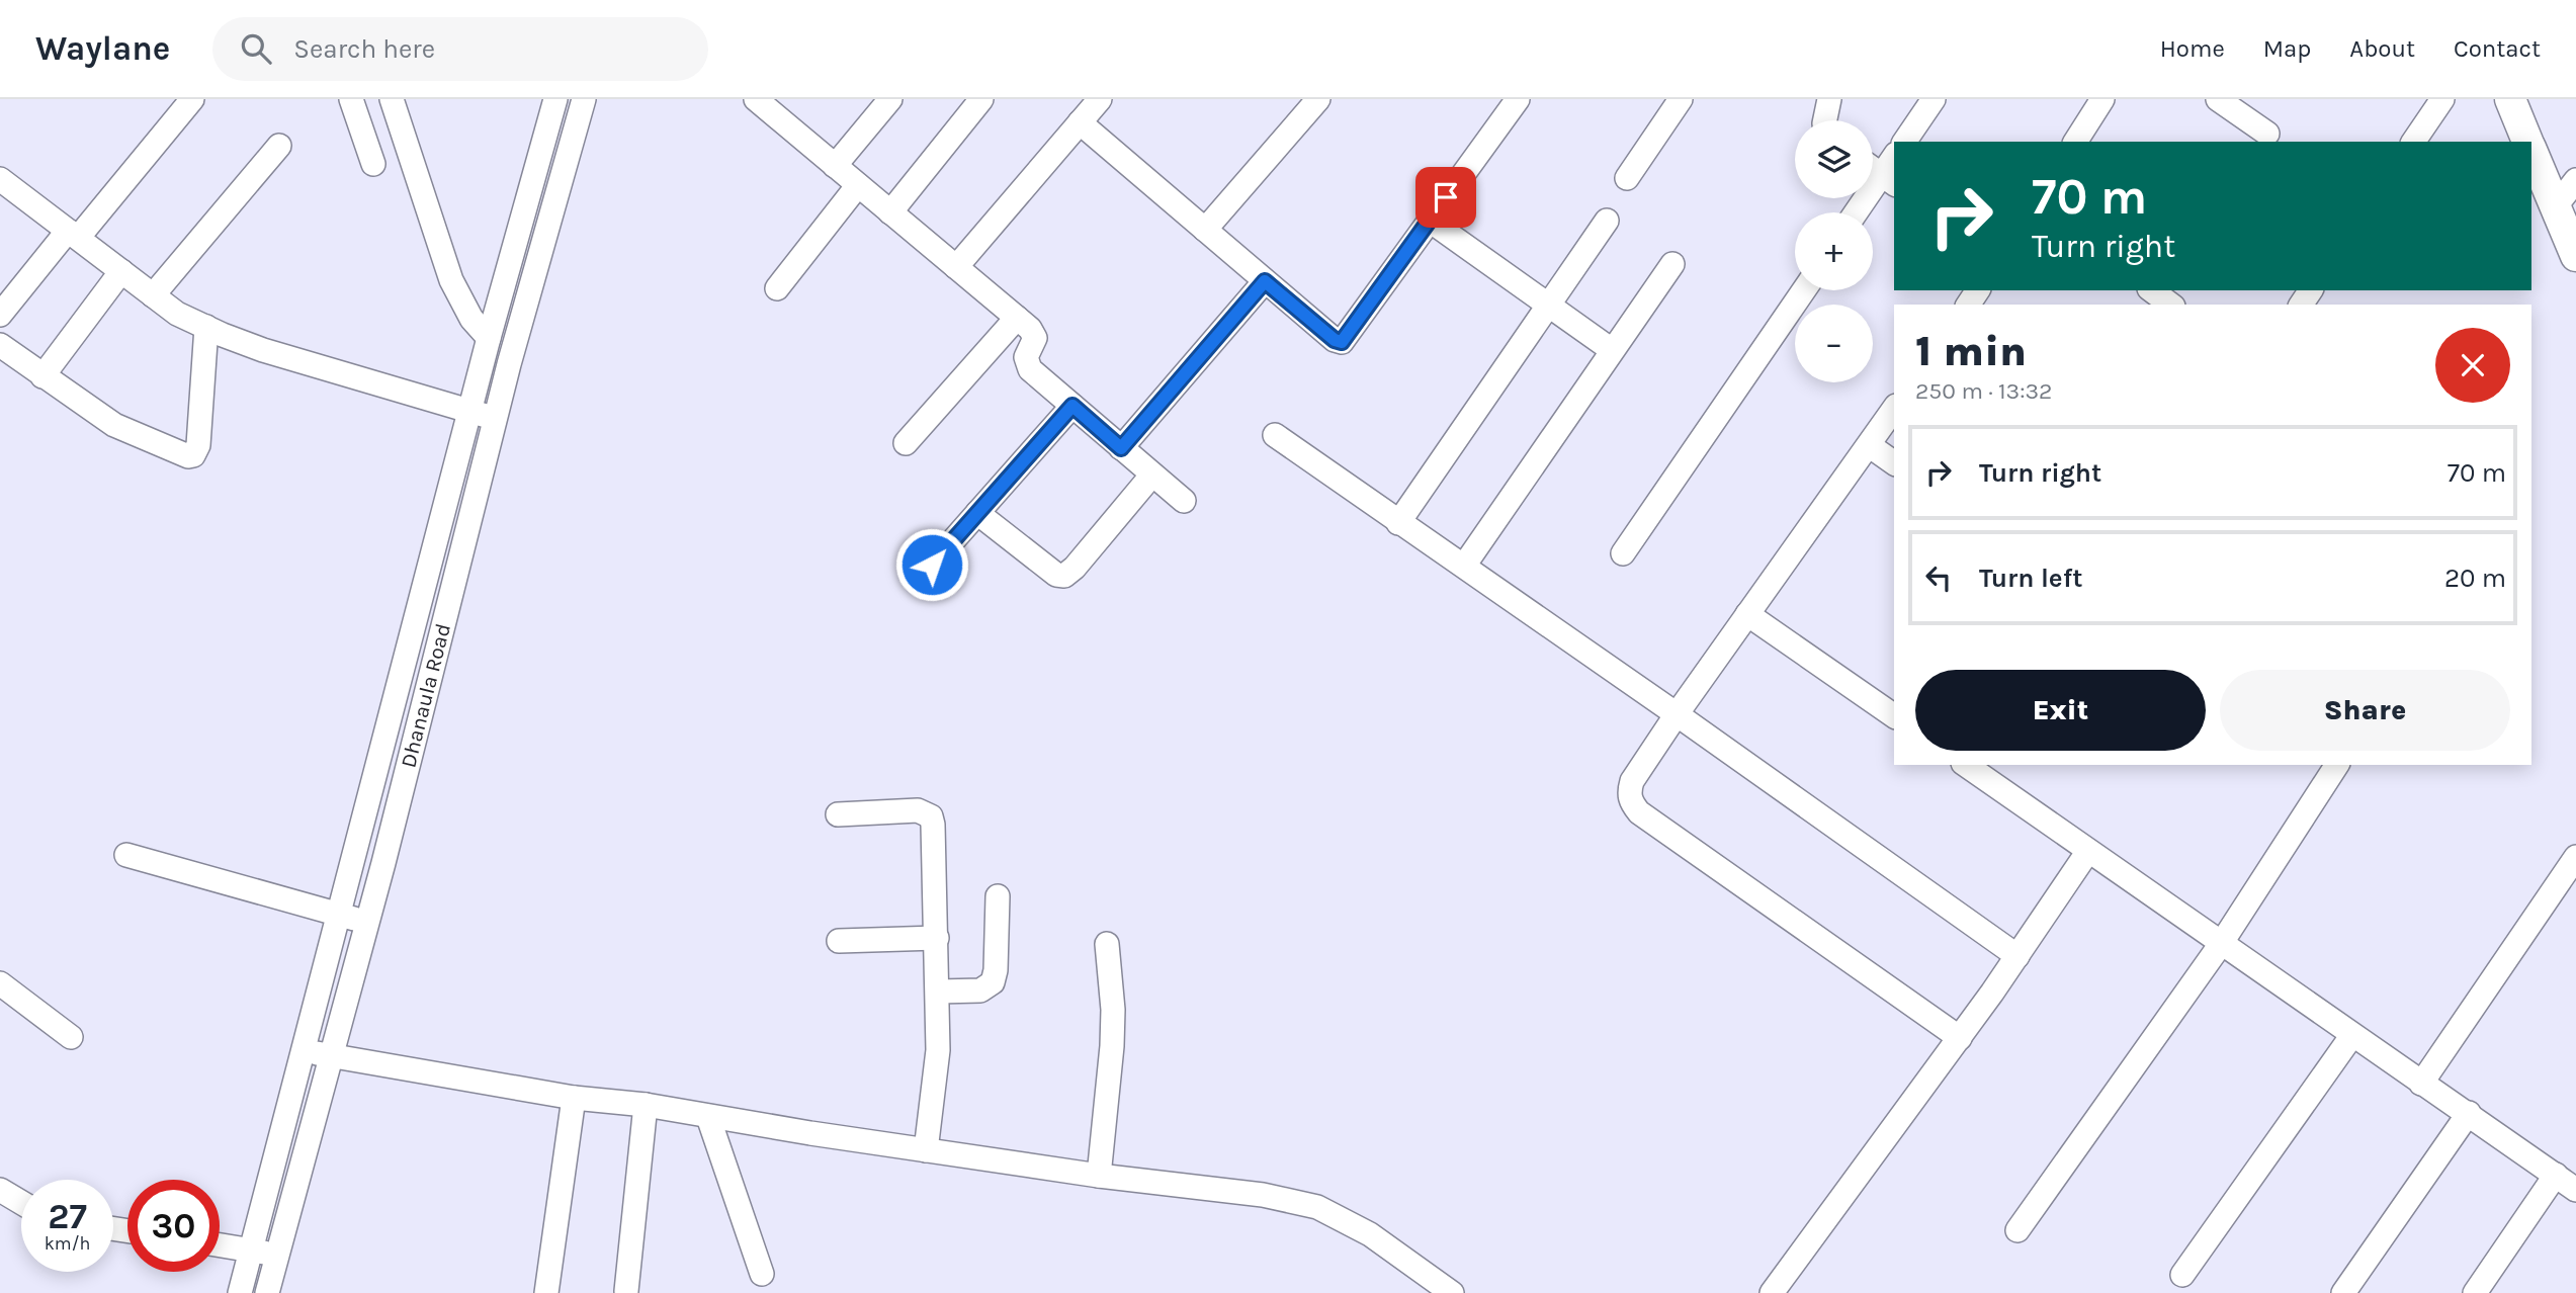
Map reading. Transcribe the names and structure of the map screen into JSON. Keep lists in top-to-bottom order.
{
  "streets": {
    "street": ["Dhanaula Road"]
  },
  "page": {
    "header": "Waylane",
    "search": "Search here",
    "nav": [
      "Home",
      "Map",
      "About",
      "Contact"
    ],
    "map_buttons": ["+", "−"],
    "turn": ["70 m", "Turn right"],
    "heading": ["1 min", "250 m · 13:32"],
    "list": [
      {
        "name": "Turn right",
        "value": "70 m"
      },
      {
        "name": "Turn left",
        "value": "20 m"
      }
    ],
    "buttons": ["Exit", "Share"],
    "speed": "27 km/h",
    "limit": "30"
  }
}
